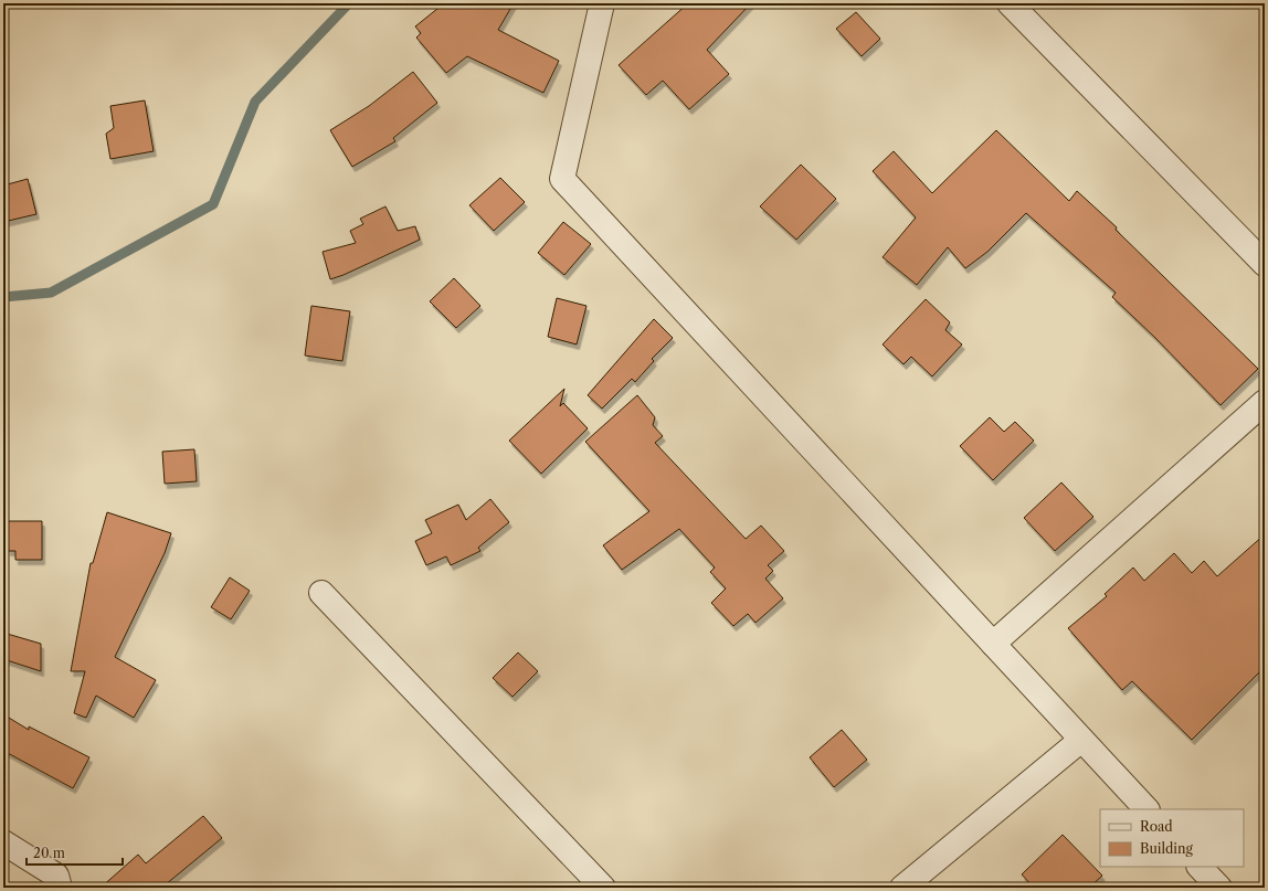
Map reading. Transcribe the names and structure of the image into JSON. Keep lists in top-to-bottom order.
{
  "legend": ["Road", "Building"],
  "scale_bar": "20 m"
}
